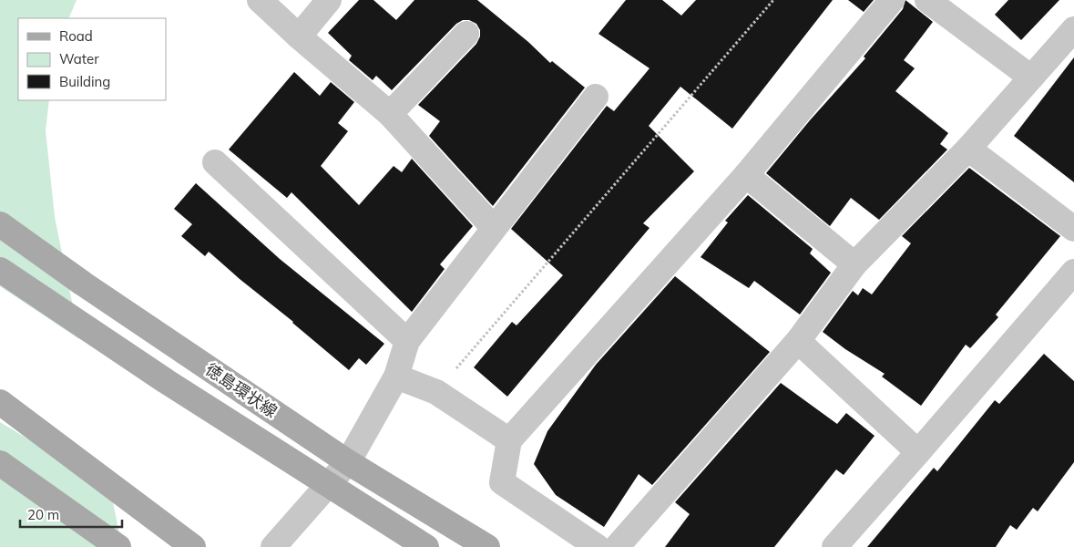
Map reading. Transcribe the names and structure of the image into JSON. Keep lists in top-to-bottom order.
{
  "streets": {
    "main road": ["徳島環状線"]
  },
  "legend": ["Road", "Water", "Building"],
  "scale_bar": "20 m"
}
